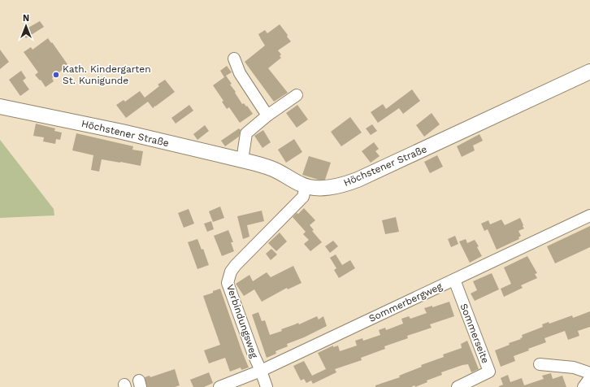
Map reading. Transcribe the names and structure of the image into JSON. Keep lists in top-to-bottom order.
{
  "streets": {
    "main road": ["Höchstener Straße"],
    "street": ["Sommerbergweg", "Verbindungsweg", "Sommerseite"]
  },
  "crossings": [
    ["Höchstener Straße", "Verbindungsweg"],
    ["Sommerbergweg", "Verbindungsweg"],
    ["Sommerbergweg", "Sommerseite"]
  ],
  "places": ["Kath. Kindergarten St. Kunigunde"],
  "north": "top"
}
